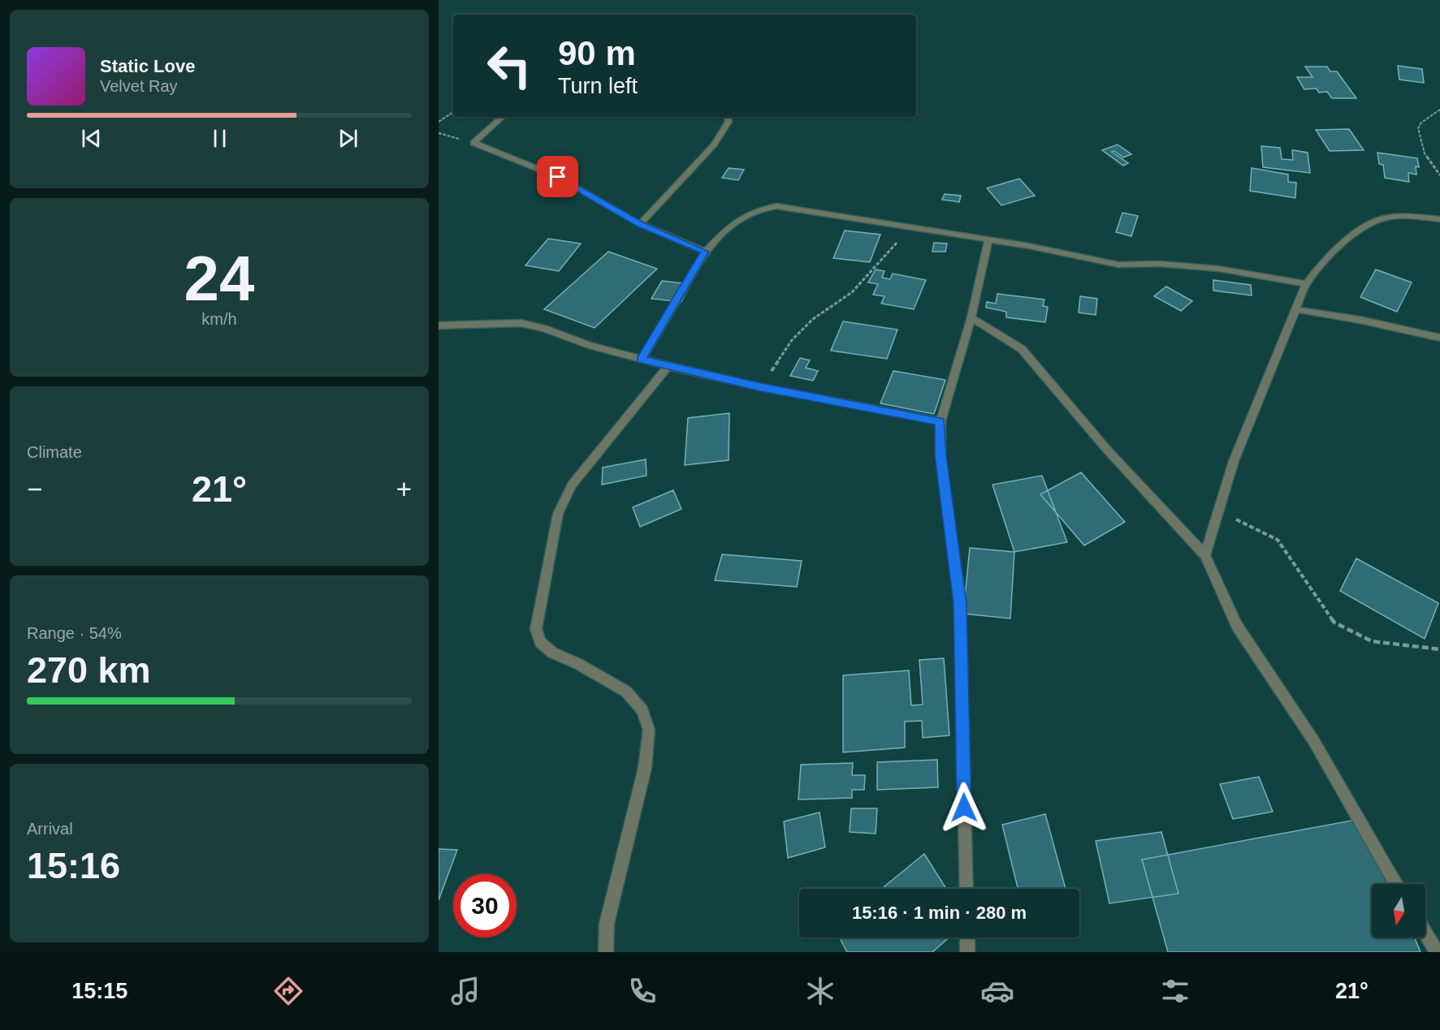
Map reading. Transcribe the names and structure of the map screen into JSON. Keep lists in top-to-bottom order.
{
  "north": "bottom",
  "page": {
    "turn": ["90 m", "Turn left"],
    "song": ["Static Love", "Velvet Ray"],
    "tile": [
      ["24", "km/h"],
      "Climate",
      ["Range · 54%", "270 km"],
      ["Arrival", "15:16"]
    ],
    "heat": ["−", "21°", "+"],
    "limit": "30",
    "trip": "15:16 · 1 min · 280 m",
    "tabs": ["15:15", "21°"]
  }
}
